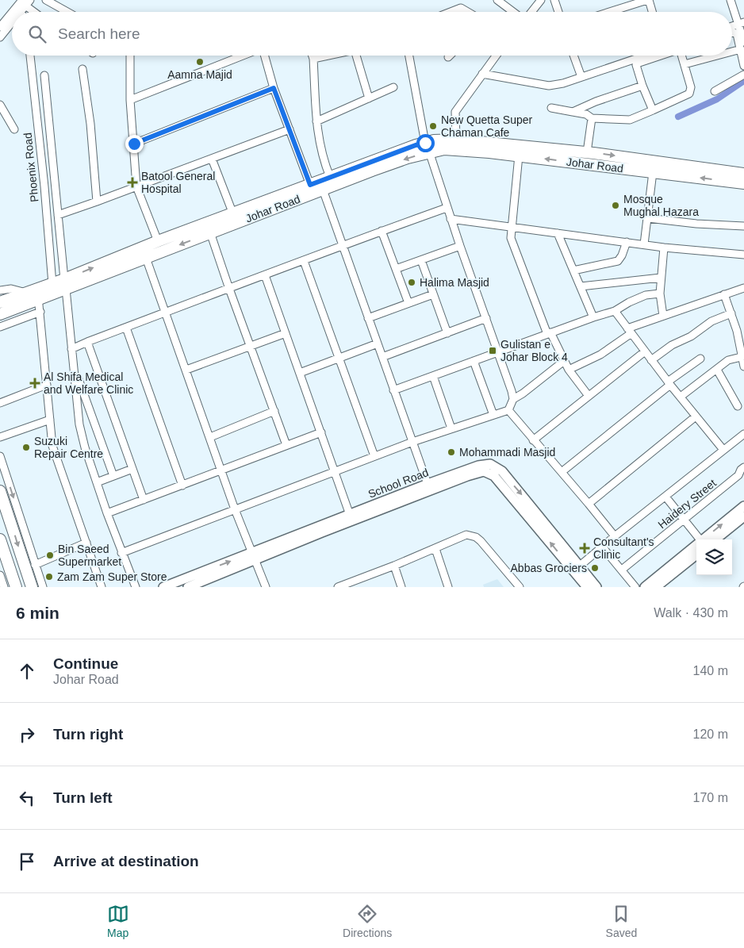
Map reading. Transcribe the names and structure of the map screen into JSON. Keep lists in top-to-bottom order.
{
  "streets": {
    "main road": ["Johar Road"],
    "street": ["Phoenix Road", "School Road", "Haidery Street"]
  },
  "crossings": [
    ["Johar Road", "Phoenix Road"]
  ],
  "places": {
    "other": [
      "Aamna Majid",
      "New Quetta Super Chaman Cafe",
      "Mosque Mughal Hazara",
      "Halima Masjid",
      "Suzuki Repair Centre",
      "Mohammadi Masjid",
      "Bin Saeed Supermarket",
      "Abbas Grociers",
      "Zam Zam Super Store"
    ],
    "health": ["Batool General Hospital", "Al Shifa Medical and Welfare Clinic", "Consultant's Clinic"],
    "transit": ["Gulistan e Johar Block 4"]
  },
  "page": {
    "search": "Search here",
    "heading": ["6 min", "Walk · 430 m"],
    "list": [
      ["Continue", "Johar Road", "140 m"],
      ["Turn right", "120 m"],
      ["Turn left", "170 m"],
      "Arrive at destination"
    ],
    "nav": ["Map", "Directions", "Saved"]
  }
}
